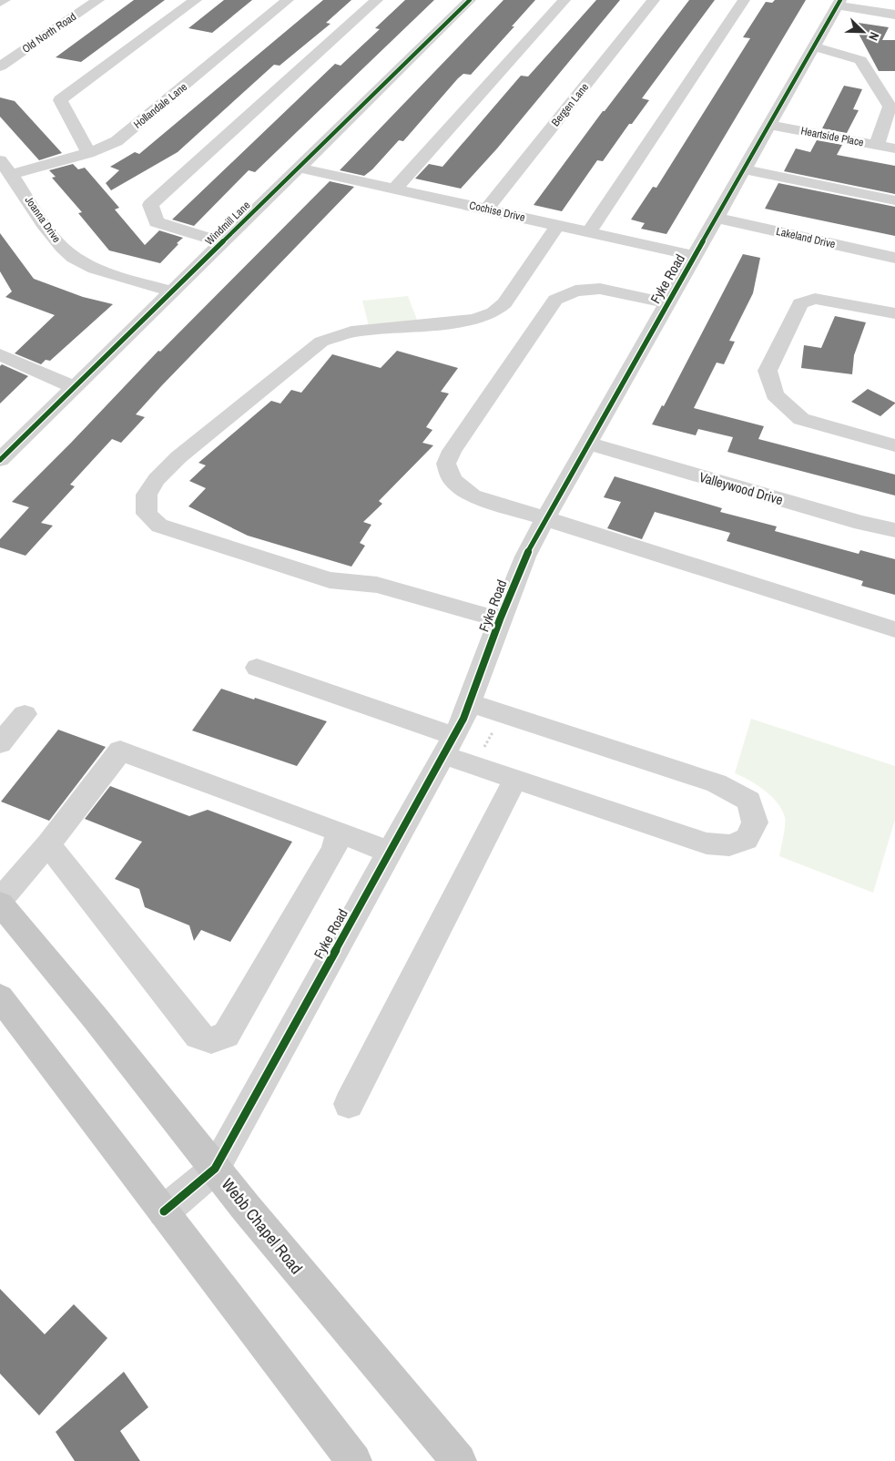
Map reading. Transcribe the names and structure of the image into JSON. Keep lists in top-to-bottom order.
{
  "streets": {
    "main road": ["Webb Chapel Road"],
    "street": [
      "Old North Road",
      "Bergen Lane",
      "Hollandale Lane",
      "Heartside Place",
      "Cochise Drive",
      "Joanna Drive",
      "Windmill Lane",
      "Lakeland Drive",
      "Fyke Road",
      "Valleywood Drive"
    ]
  },
  "crossings": [
    ["Bergen Lane", "Cochise Drive"],
    ["Hollandale Lane", "Joanna Drive"],
    ["Heartside Place", "Fyke Road"],
    ["Cochise Drive", "Windmill Lane"],
    ["Cochise Drive", "Fyke Road"],
    ["Joanna Drive", "Windmill Lane"],
    ["Lakeland Drive", "Fyke Road"],
    ["Fyke Road", "Valleywood Drive"],
    ["Fyke Road", "Webb Chapel Road"]
  ],
  "north": "bottom right"
}
